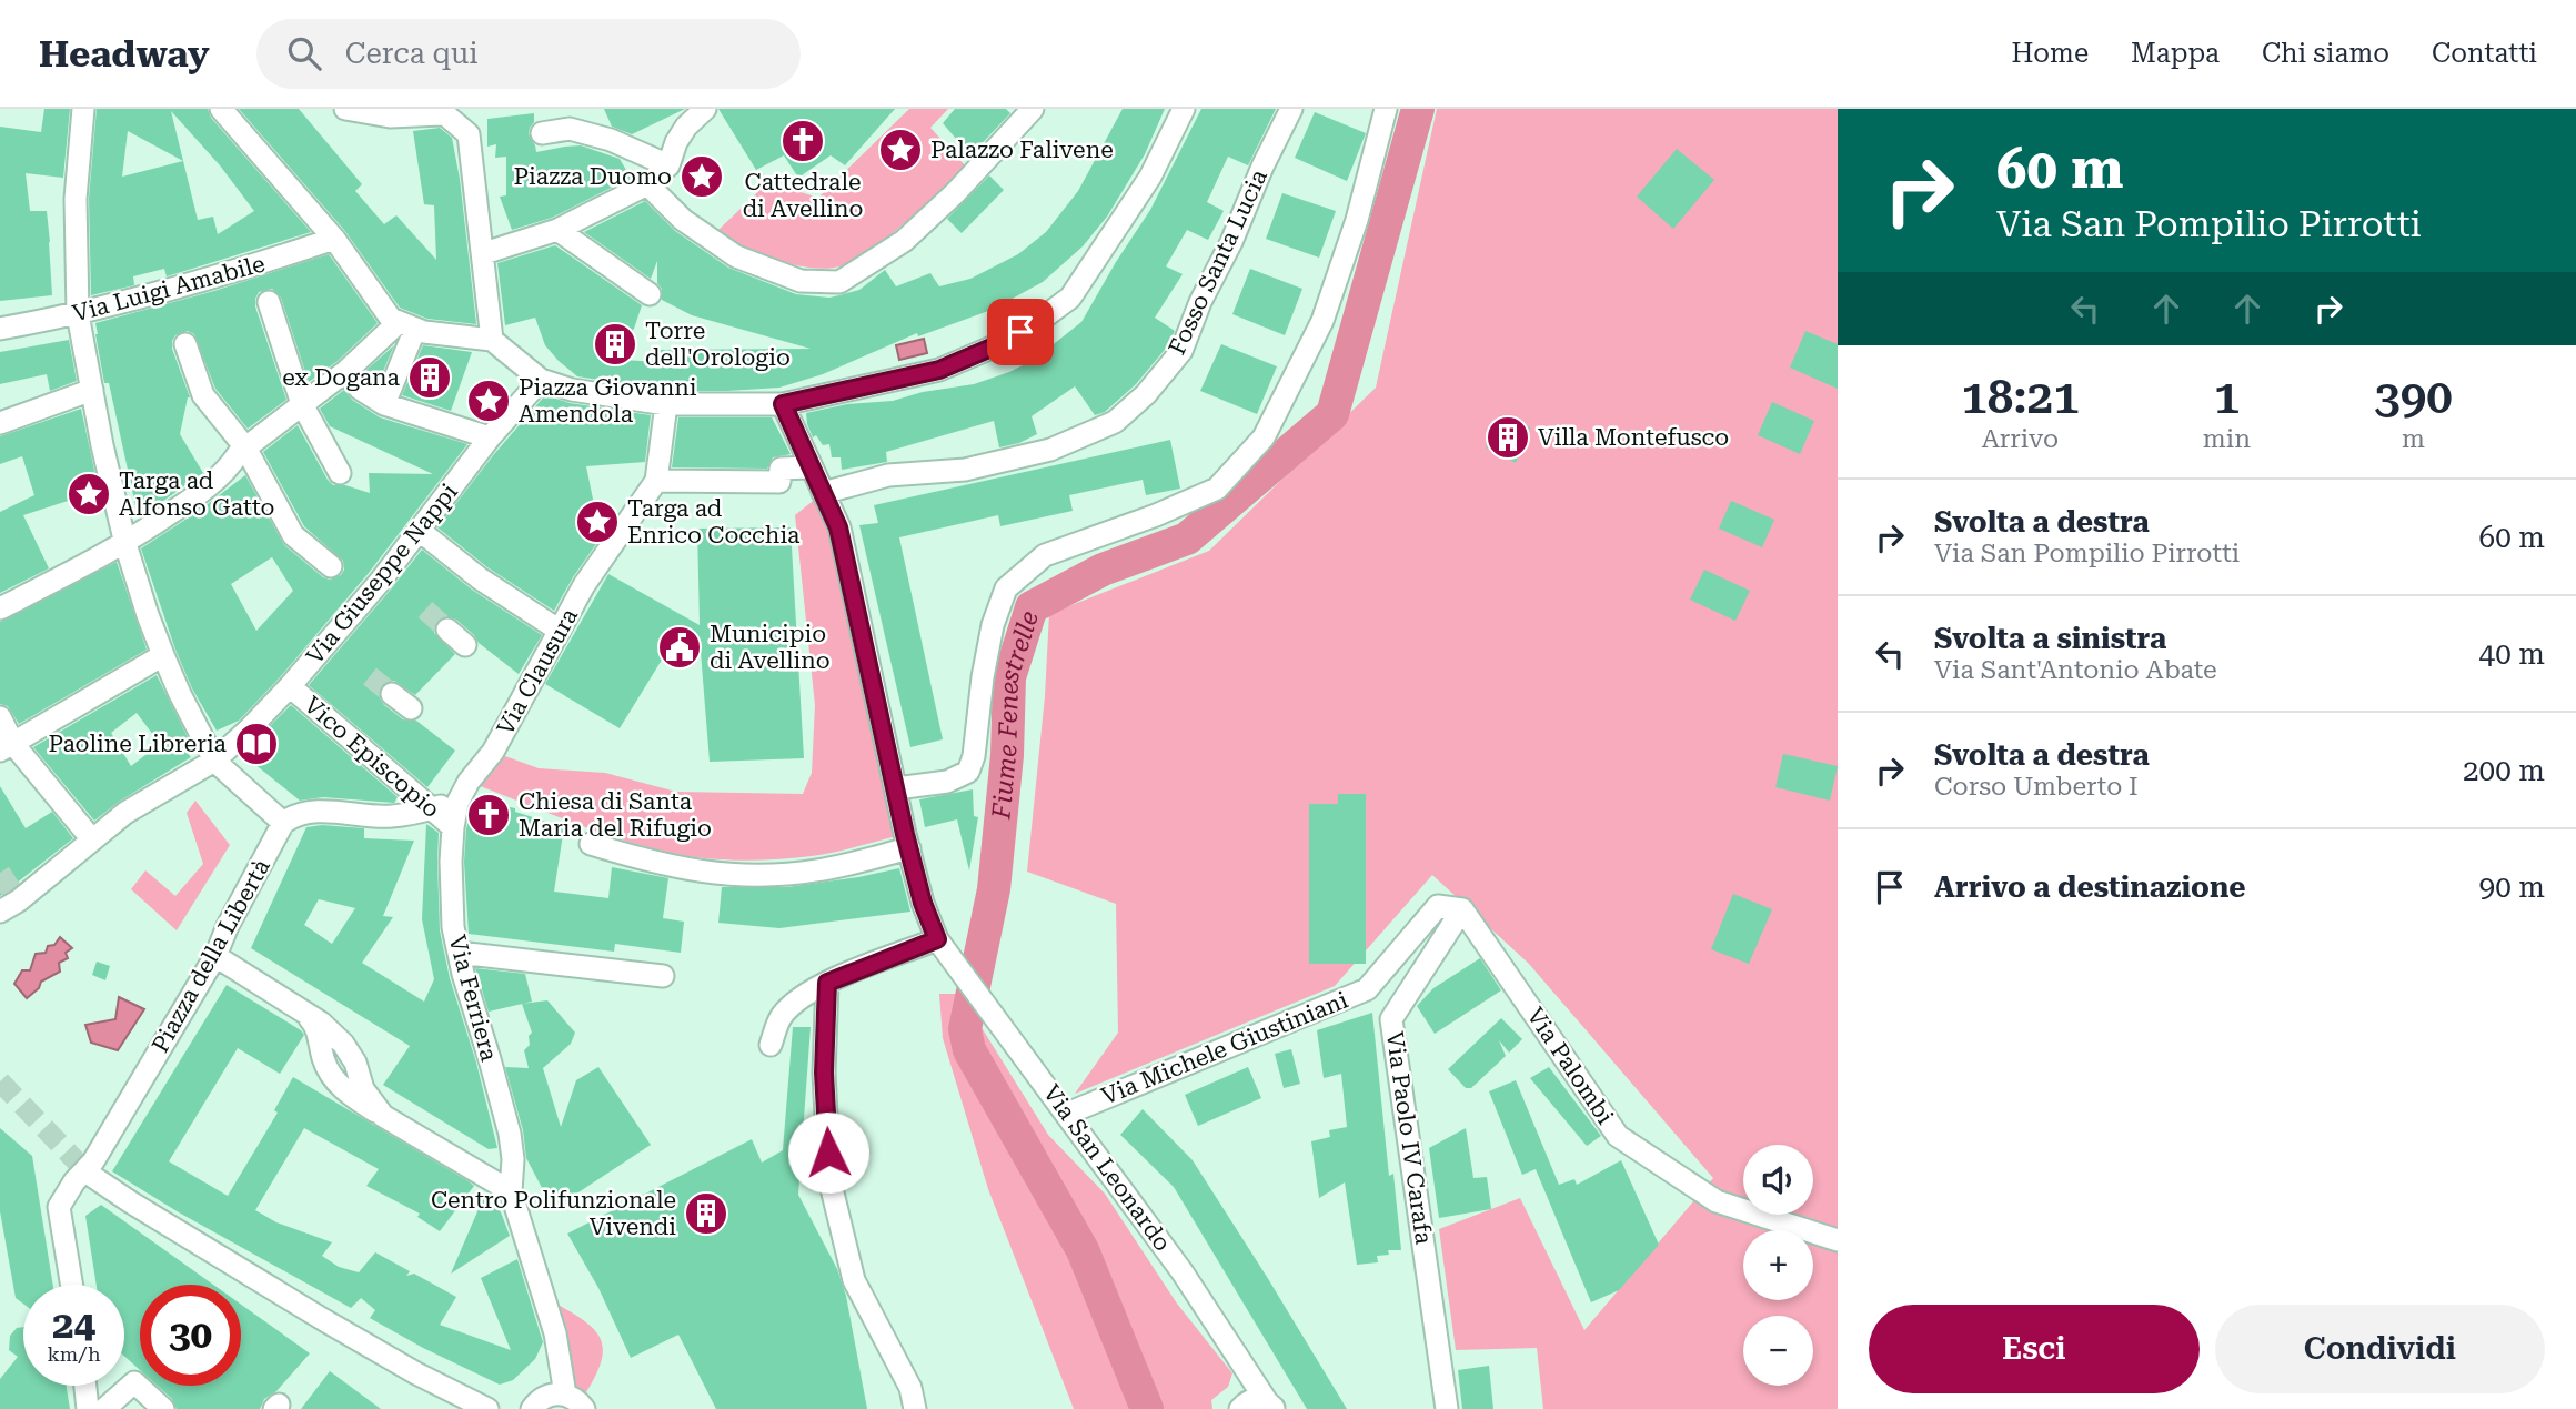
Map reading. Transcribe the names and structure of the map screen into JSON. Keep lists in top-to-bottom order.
{
  "streets": {
    "street": [
      "Fosso Santa Lucia",
      "Via Luigi Amabile",
      "Via Giuseppe Nappi",
      "Via Clausura",
      "Vico Episcopio",
      "Piazza della Libertà",
      "Via Ferriera",
      "Via Michele Giustiniani",
      "Via Palombi",
      "Via Paolo IV Carafa",
      "Via San Leonardo"
    ]
  },
  "crossings": [
    ["Fosso Santa Lucia", "Via San Leonardo"],
    ["Via Giuseppe Nappi", "Vico Episcopio"],
    ["Via Clausura", "Via Ferriera"],
    ["Vico Episcopio", "Via Ferriera"],
    ["Via Michele Giustiniani", "Via Palombi"],
    ["Via Michele Giustiniani", "Via Paolo IV Carafa"],
    ["Via Michele Giustiniani", "Via San Leonardo"],
    ["Via Palombi", "Via Paolo IV Carafa"]
  ],
  "water": ["Fiume Fenestrelle"],
  "places": {
    "church": ["Cattedrale di Avellino", "Chiesa di Santa Maria del Rifugio"],
    "place": [
      "Palazzo Falivene",
      "Piazza Duomo",
      "Piazza Giovanni Amendola",
      "Targa ad Alfonso Gatto",
      "Targa ad Enrico Cocchia"
    ],
    "building": [
      "Torre dell'Orologio",
      "ex Dogana",
      "Villa Montefusco",
      "Centro Polifunzionale Vivendi"
    ],
    "public building": ["Municipio di Avellino"],
    "library": ["Paoline Libreria"]
  },
  "page": {
    "header": "Headway",
    "search": "Cerca qui",
    "nav": [
      "Home",
      "Mappa",
      "Chi siamo",
      "Contatti"
    ],
    "turn": ["60 m", "Via San Pompilio Pirrotti"],
    "eta": [
      "18:21",
      "Arrivo",
      "1",
      "min",
      "390",
      "m"
    ],
    "list": [
      {
        "name": "Svolta a destra",
        "note": "Via San Pompilio Pirrotti",
        "value": "60 m"
      },
      {
        "name": "Svolta a sinistra",
        "note": "Via Sant'Antonio Abate",
        "value": "40 m"
      },
      {
        "name": "Svolta a destra",
        "note": "Corso Umberto I",
        "value": "200 m"
      },
      {
        "name": "Arrivo a destinazione",
        "value": "90 m"
      }
    ],
    "map_buttons": ["+", "−"],
    "speed": "24 km/h",
    "limit": "30",
    "buttons": ["Esci", "Condividi"]
  }
}
